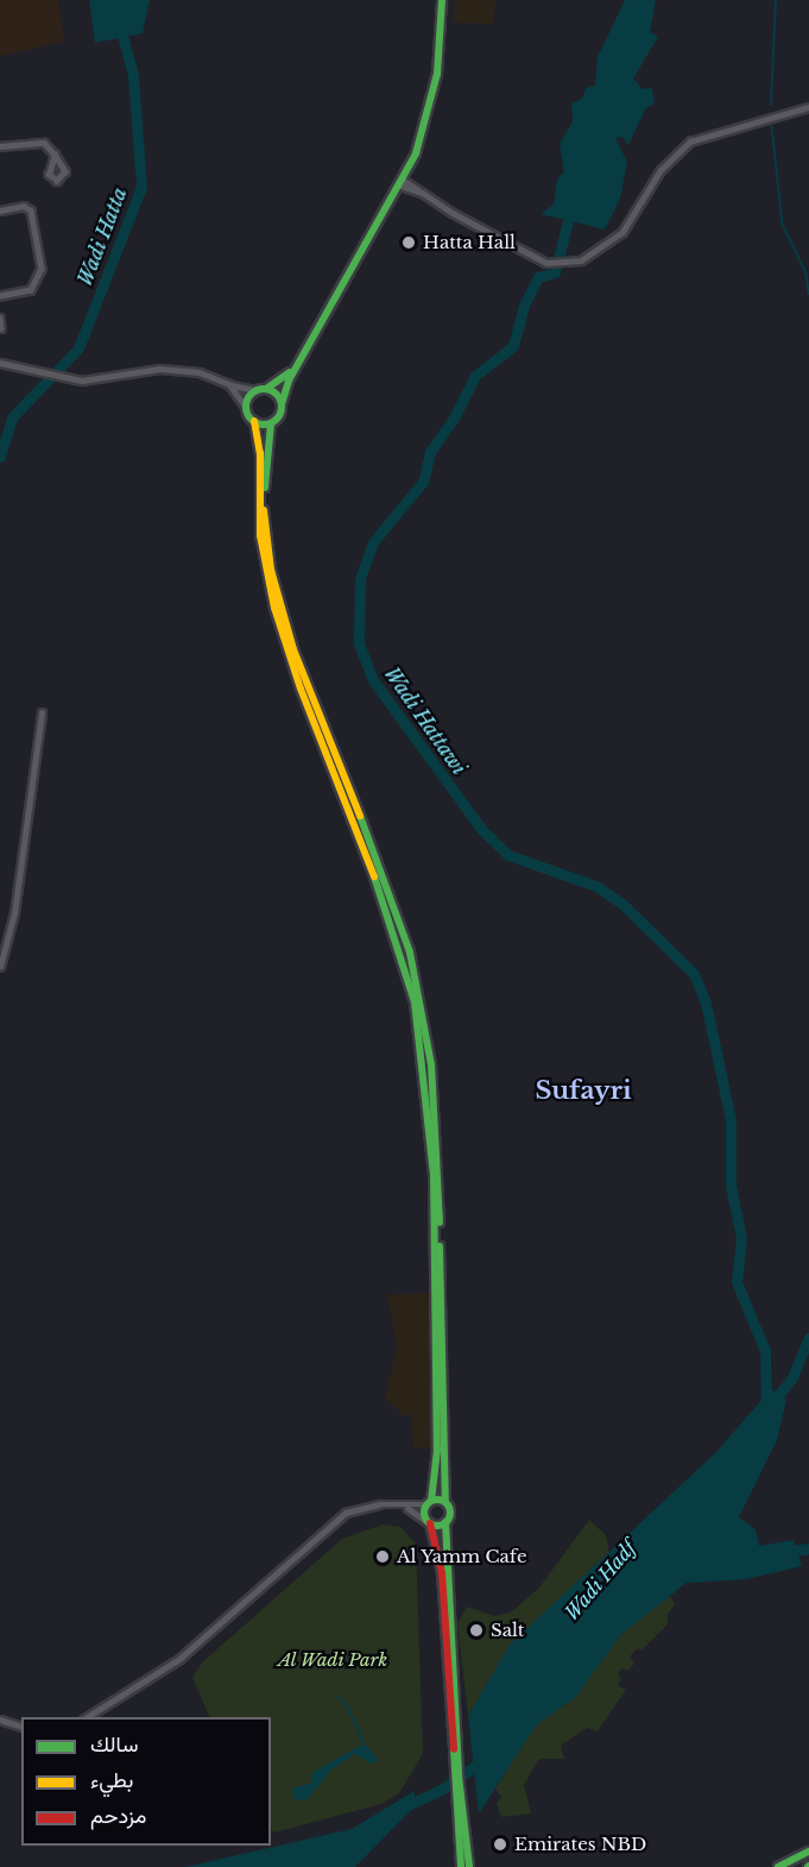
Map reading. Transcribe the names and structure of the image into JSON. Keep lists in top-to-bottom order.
{
  "districts": ["Sufayri"],
  "water": ["Wadi Hatta", "Wadi Hattawi", "Wadi Hadf"],
  "parks": ["Al Wadi Park"],
  "places": [
    "Hatta Hall",
    "Al Yamm Cafe",
    "Salt",
    "Emirates NBD"
  ],
  "legend": ["سالك", "بطيء", "مزدحم"]
}
